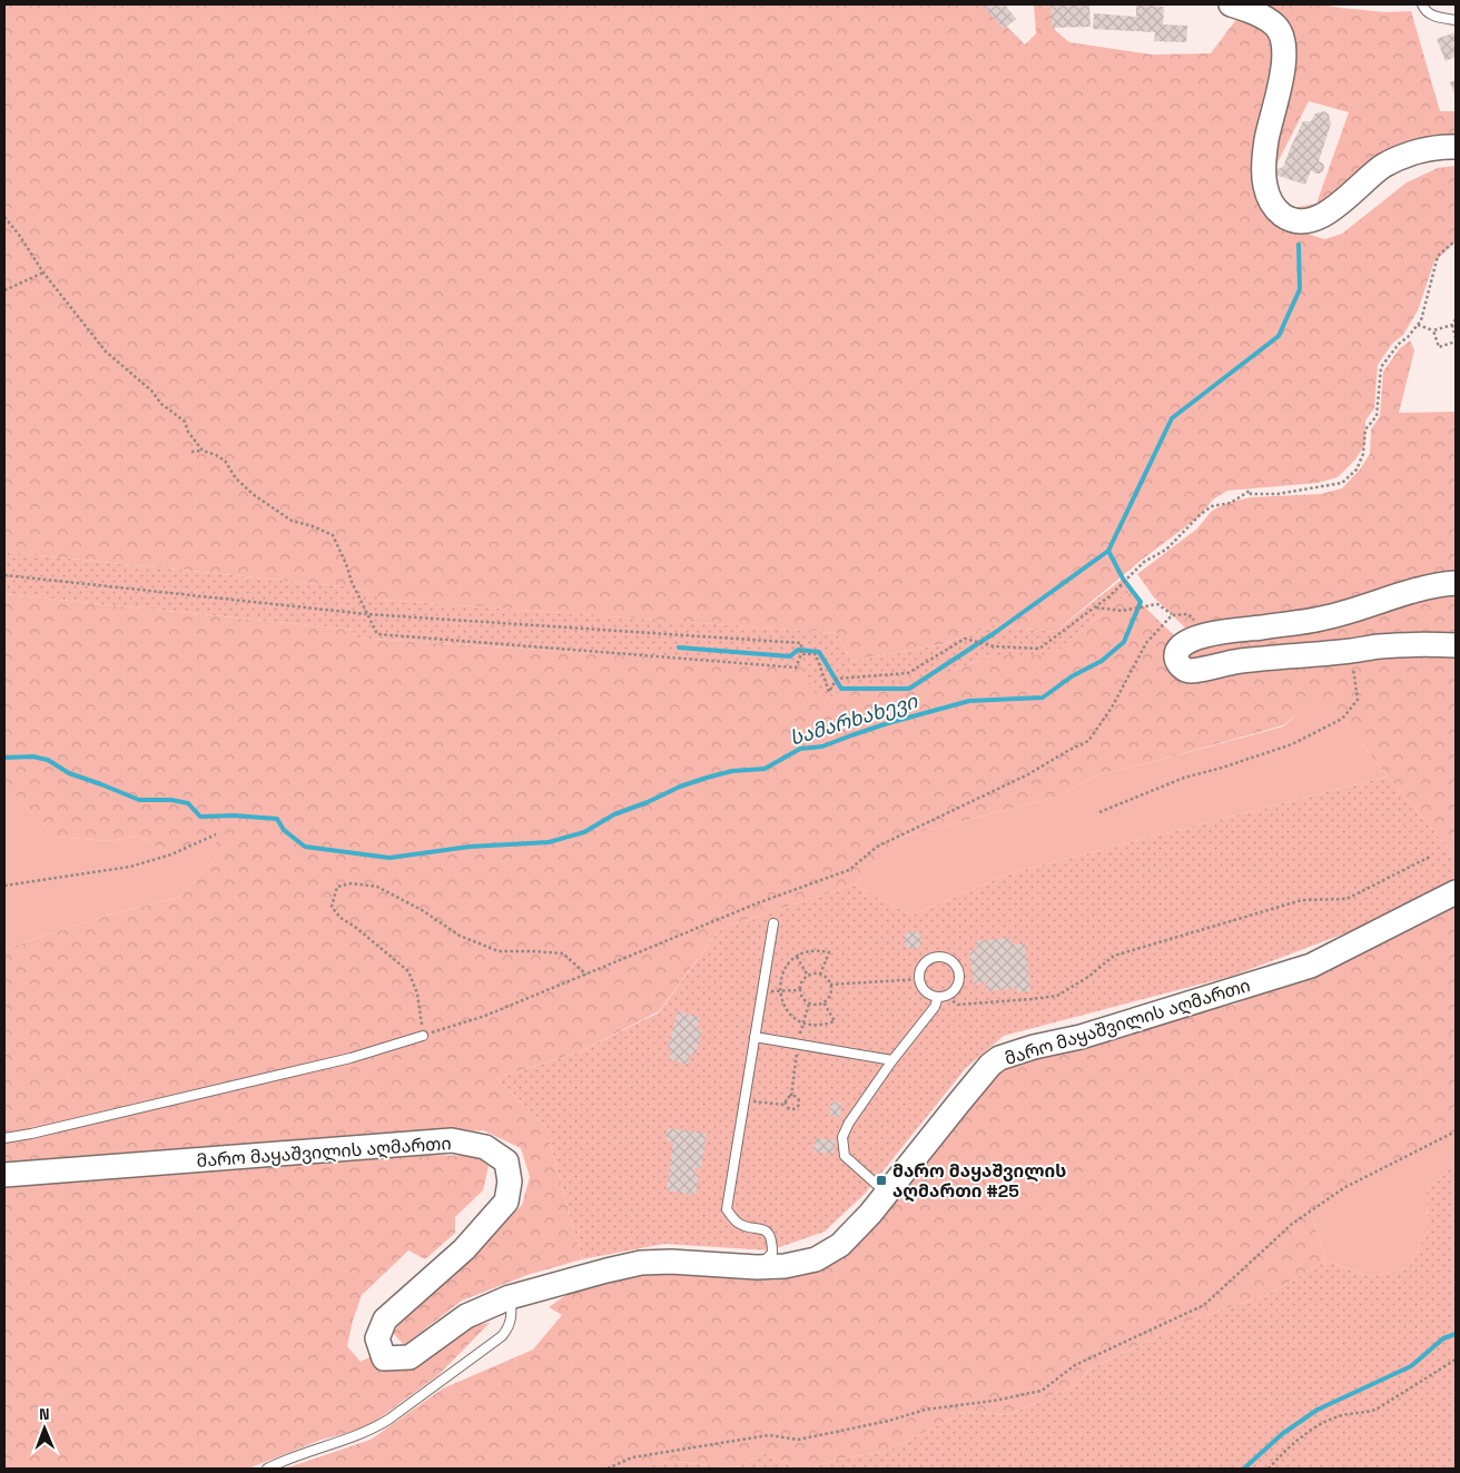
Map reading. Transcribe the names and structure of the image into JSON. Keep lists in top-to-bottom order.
{
  "streets": {
    "main road": ["მარო მაყაშვილის აღმართი"]
  },
  "water": ["სამარხახევი"],
  "places": {
    "transit": ["მარო მაყაშვილის აღმართი #25"]
  },
  "north": "top"
}
